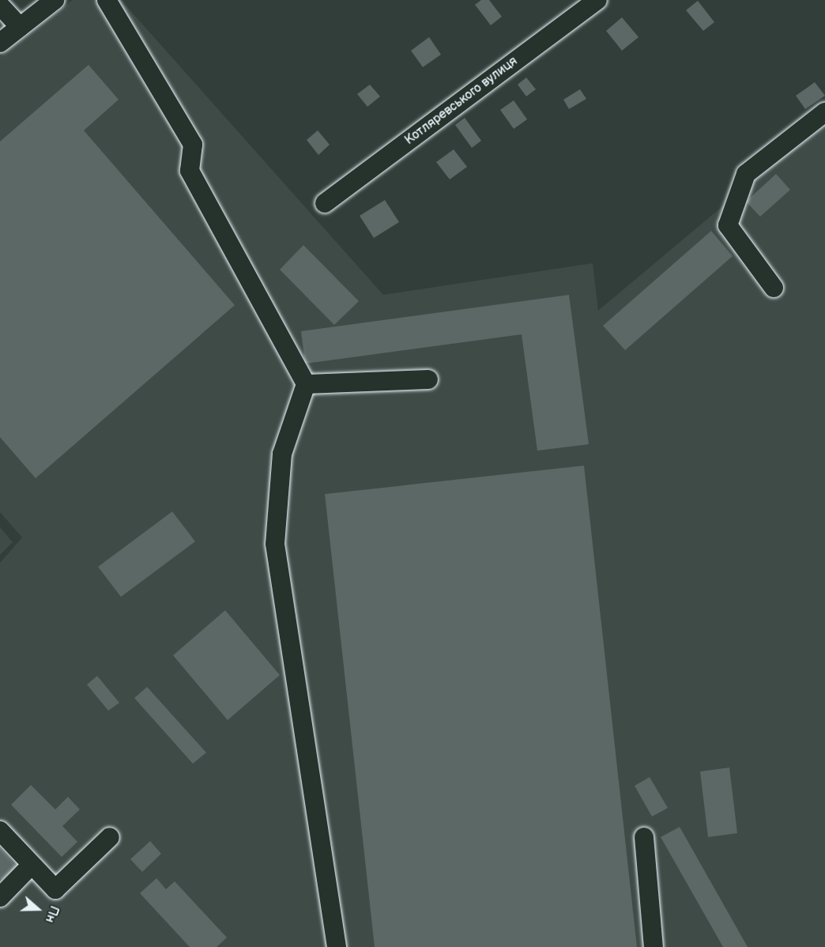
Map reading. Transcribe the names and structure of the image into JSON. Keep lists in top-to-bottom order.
{
  "streets": {
    "street": ["Котляревського вулиця"]
  },
  "north": "right"
}
